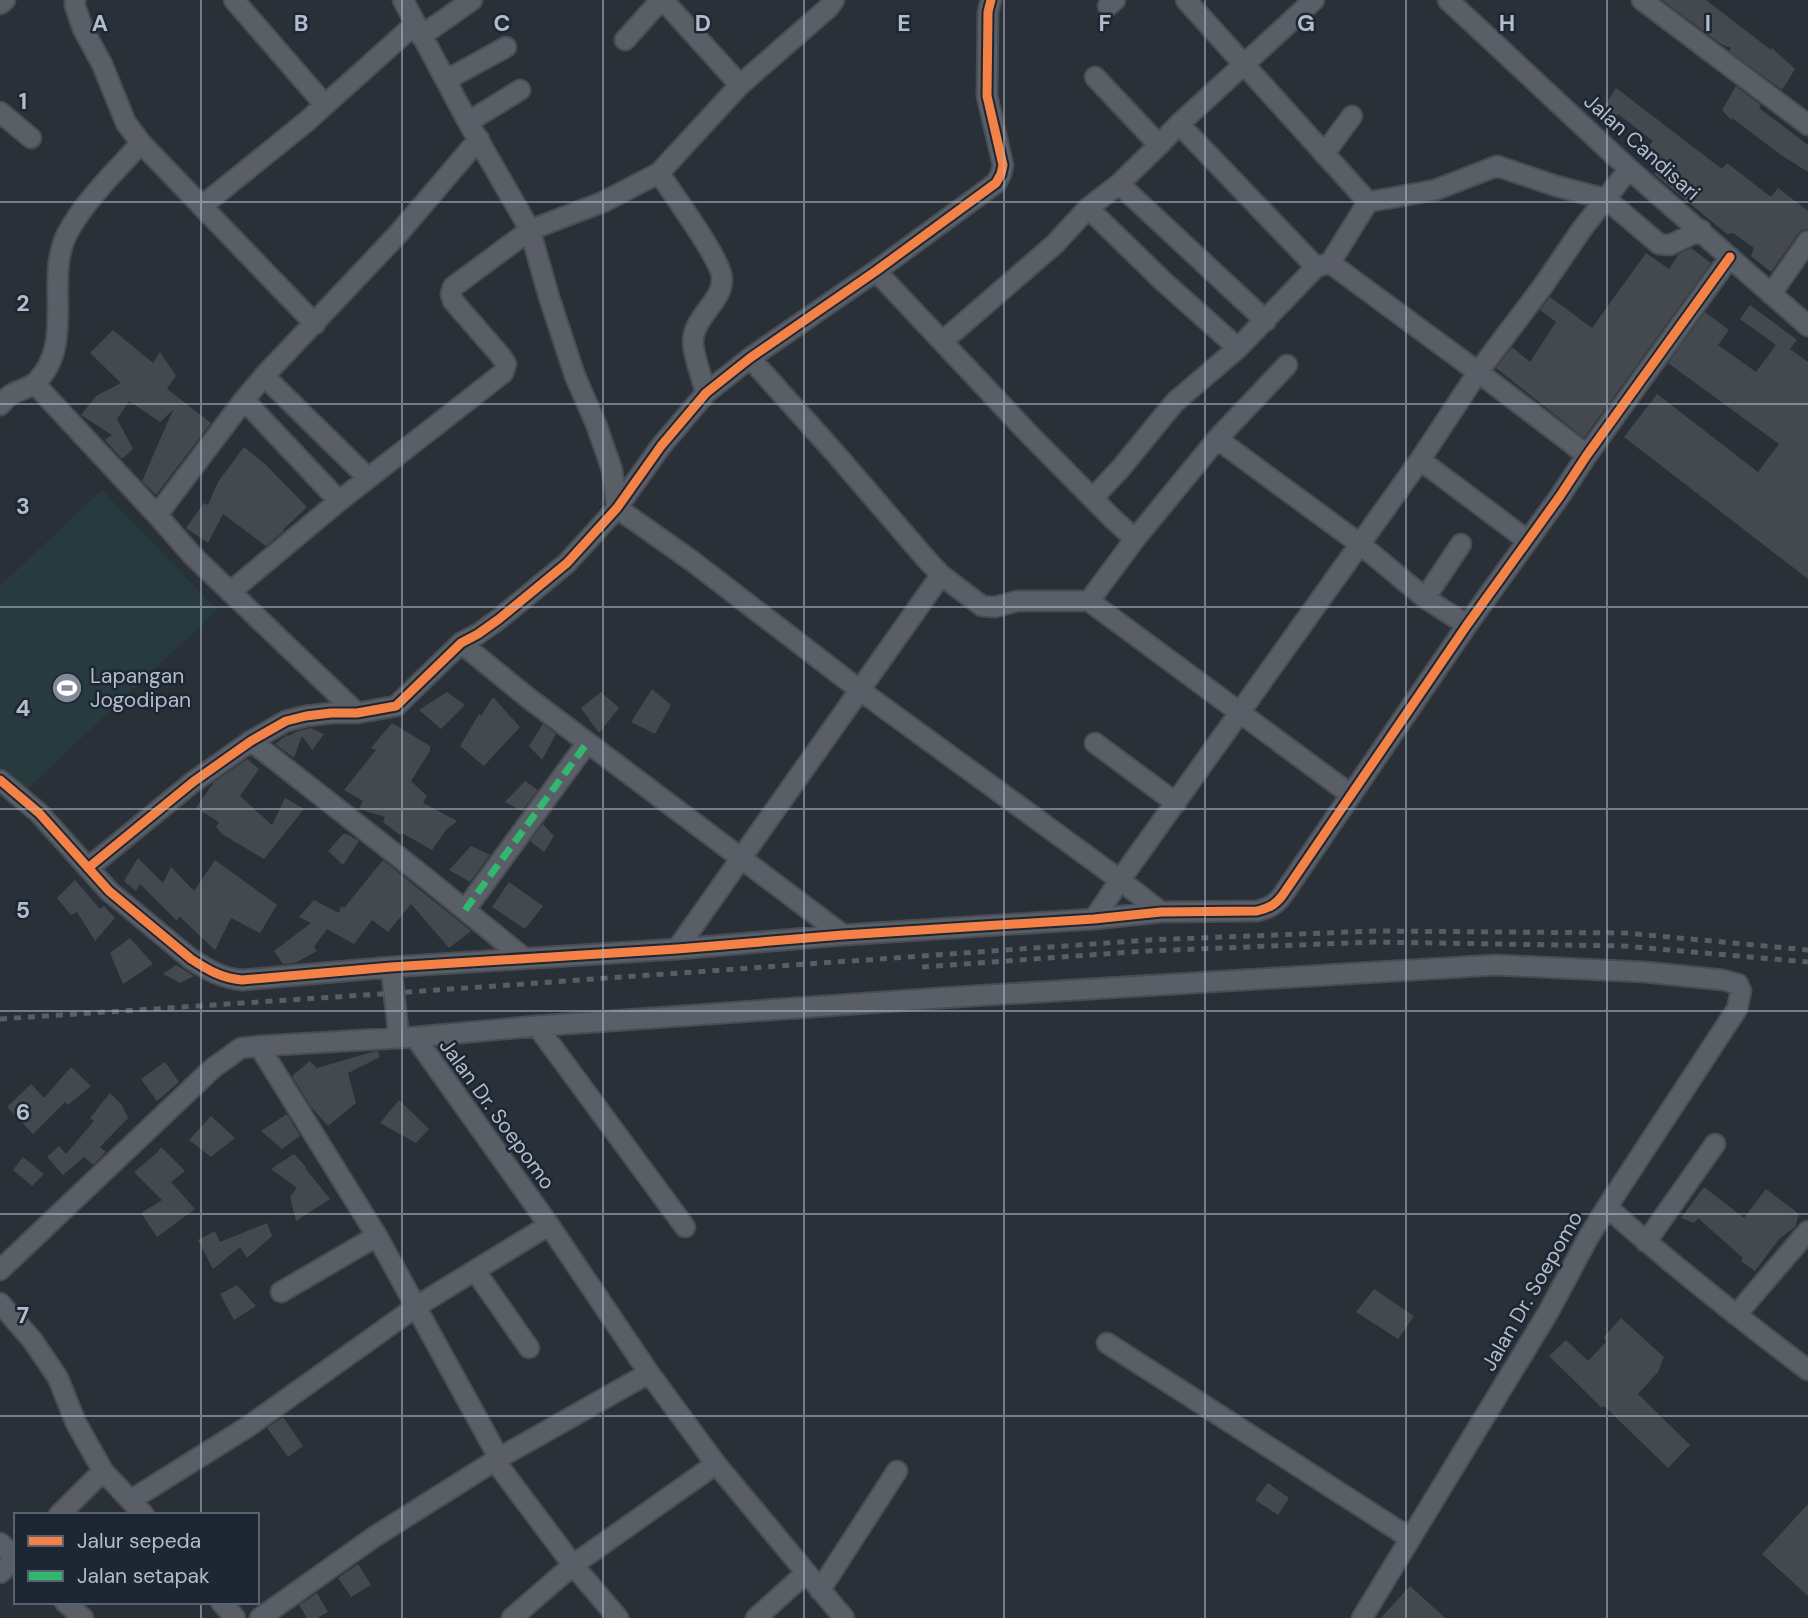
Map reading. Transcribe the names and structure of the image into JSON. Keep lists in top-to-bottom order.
{
  "streets": {
    "street": ["Jalan Candisari", "Jalan Dr. Soepomo"]
  },
  "places": {
    "sports": ["Lapangan Jogodipan"]
  },
  "legend": ["Jalur sepeda", "Jalan setapak"],
  "grid": {
    "columns": [
      "A",
      "B",
      "C",
      "D",
      "E",
      "F",
      "G",
      "H",
      "I"
    ],
    "rows": [
      "1",
      "2",
      "3",
      "4",
      "5",
      "6",
      "7"
    ]
  }
}
